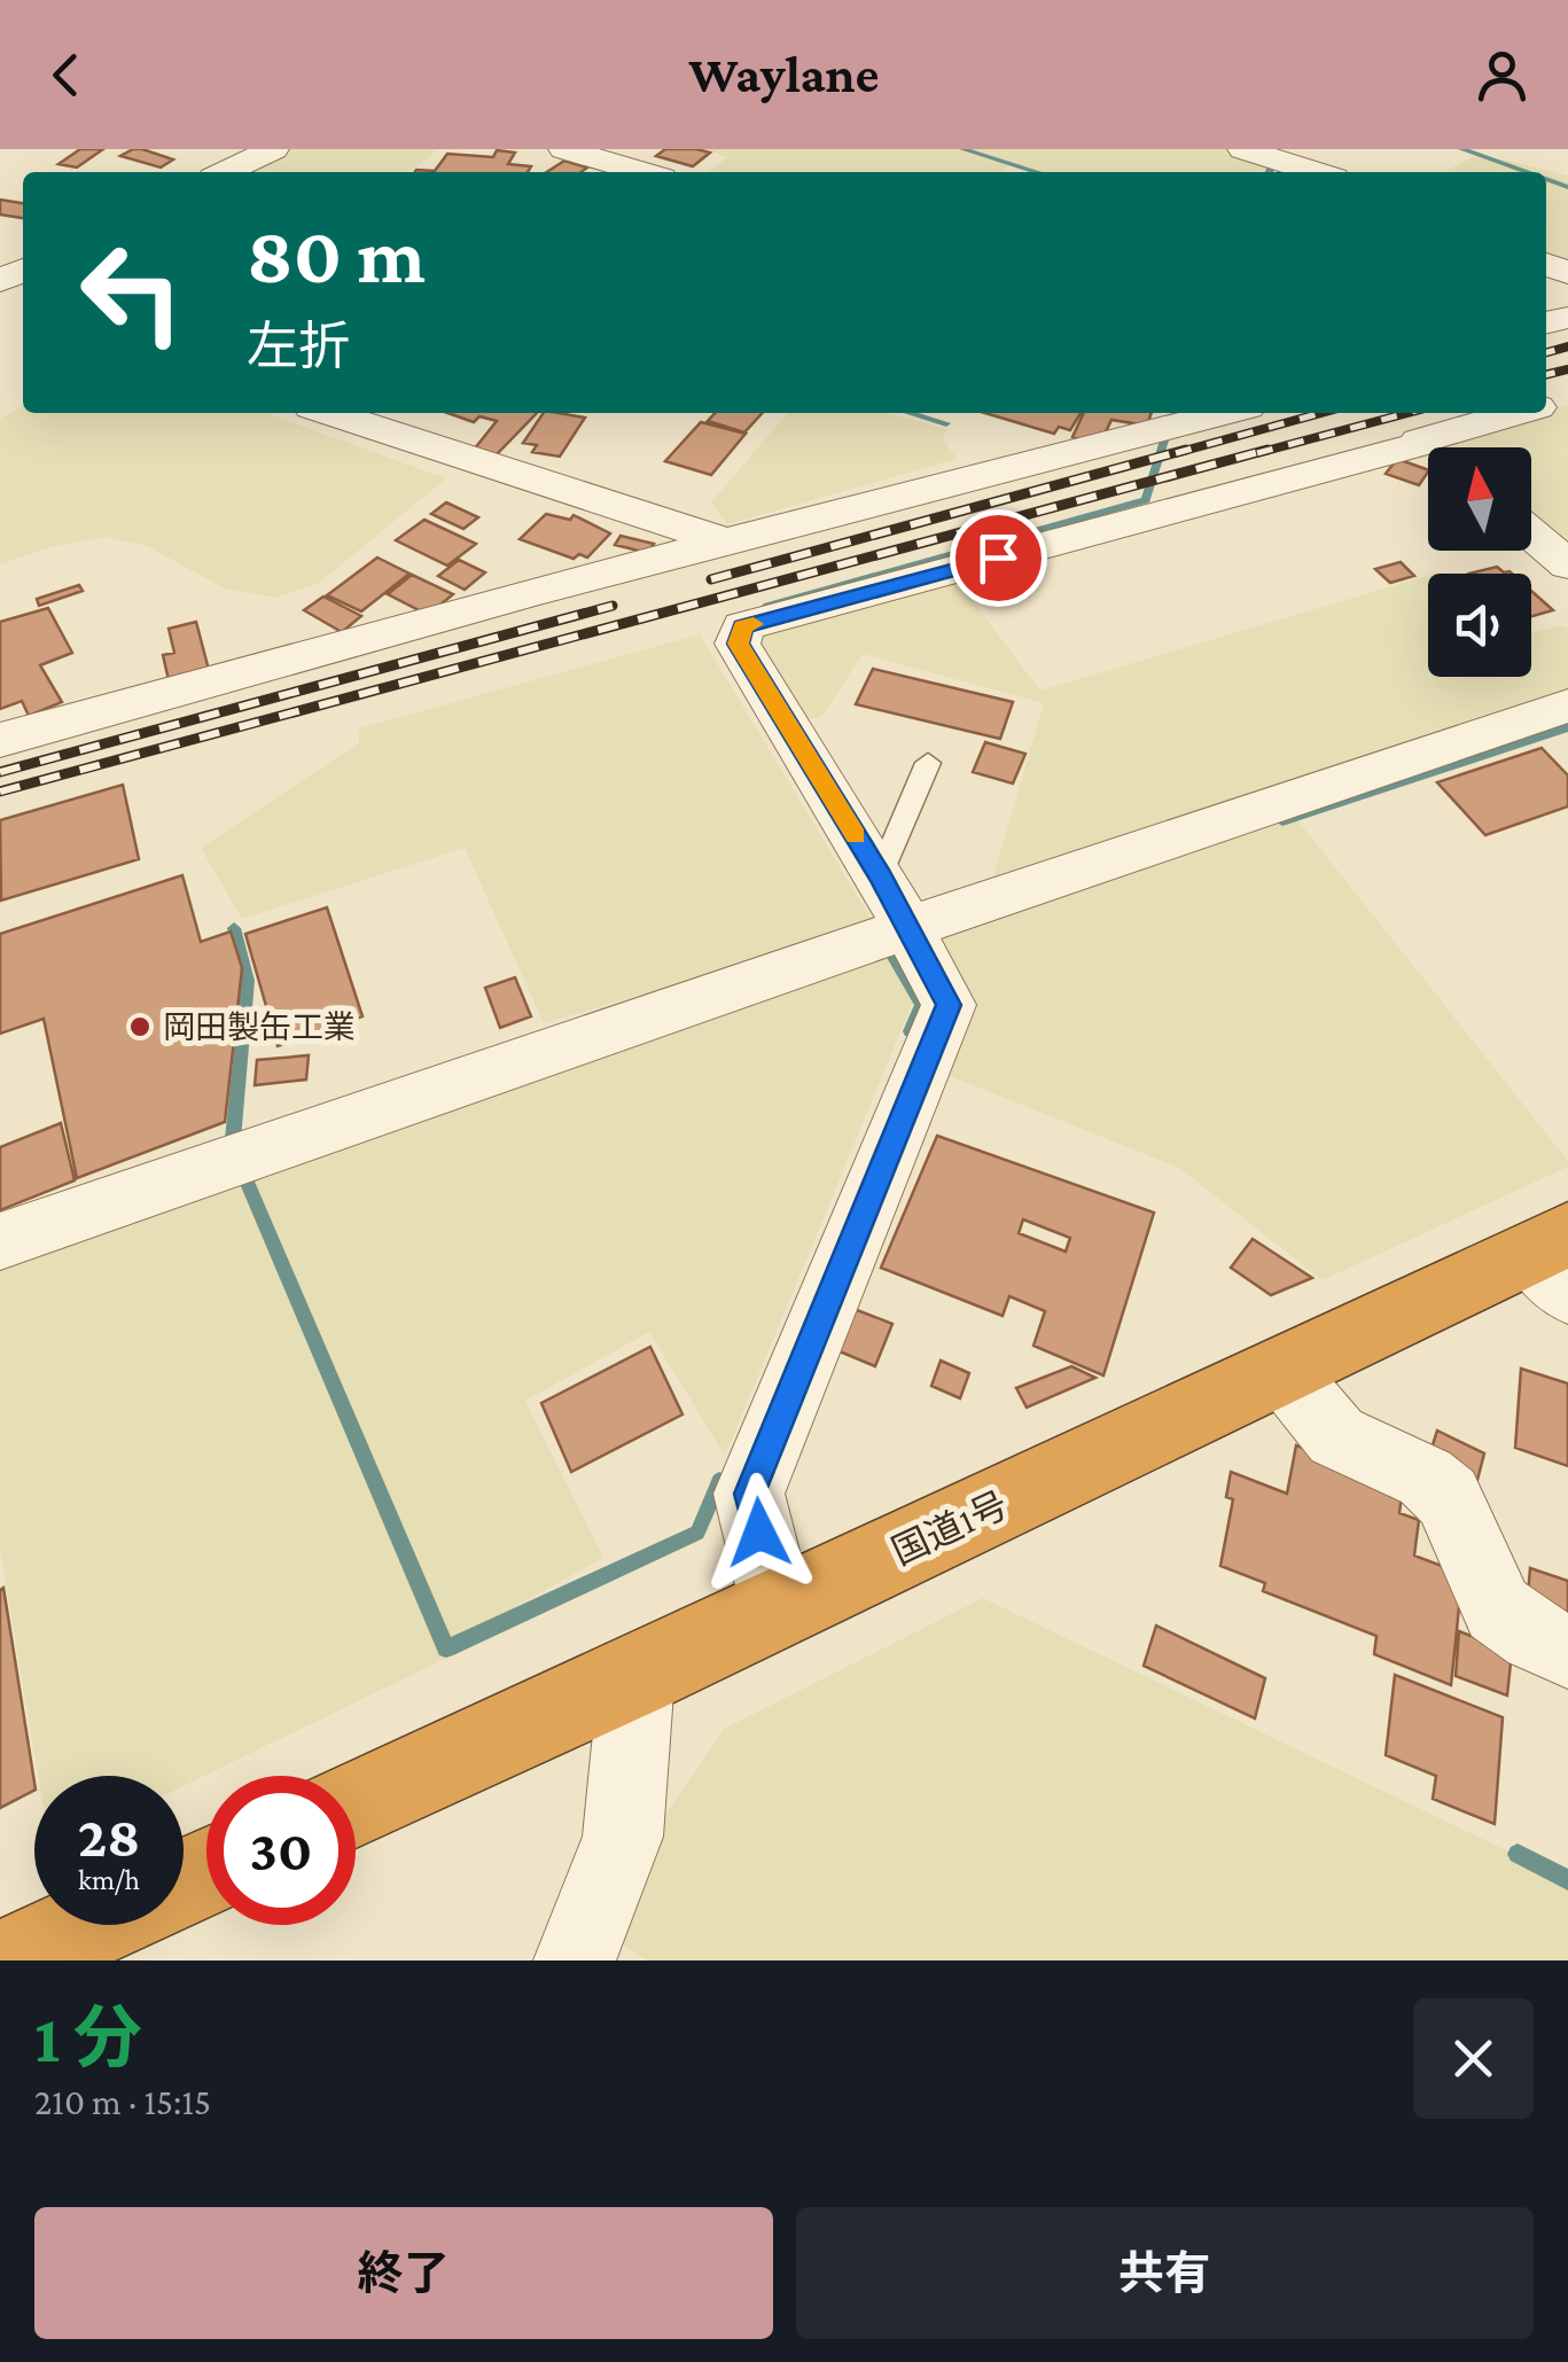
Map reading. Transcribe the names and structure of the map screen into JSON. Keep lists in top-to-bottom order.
{
  "streets": {
    "highway": ["国道1号"]
  },
  "places": ["岡田製缶工業"],
  "north": "top",
  "page": {
    "header": "Waylane",
    "turn": ["80 m", "左折"],
    "speed": "28 km/h",
    "limit": "30",
    "heading": ["1 分", "210 m · 15:15"],
    "buttons": ["終了", "共有"]
  }
}
